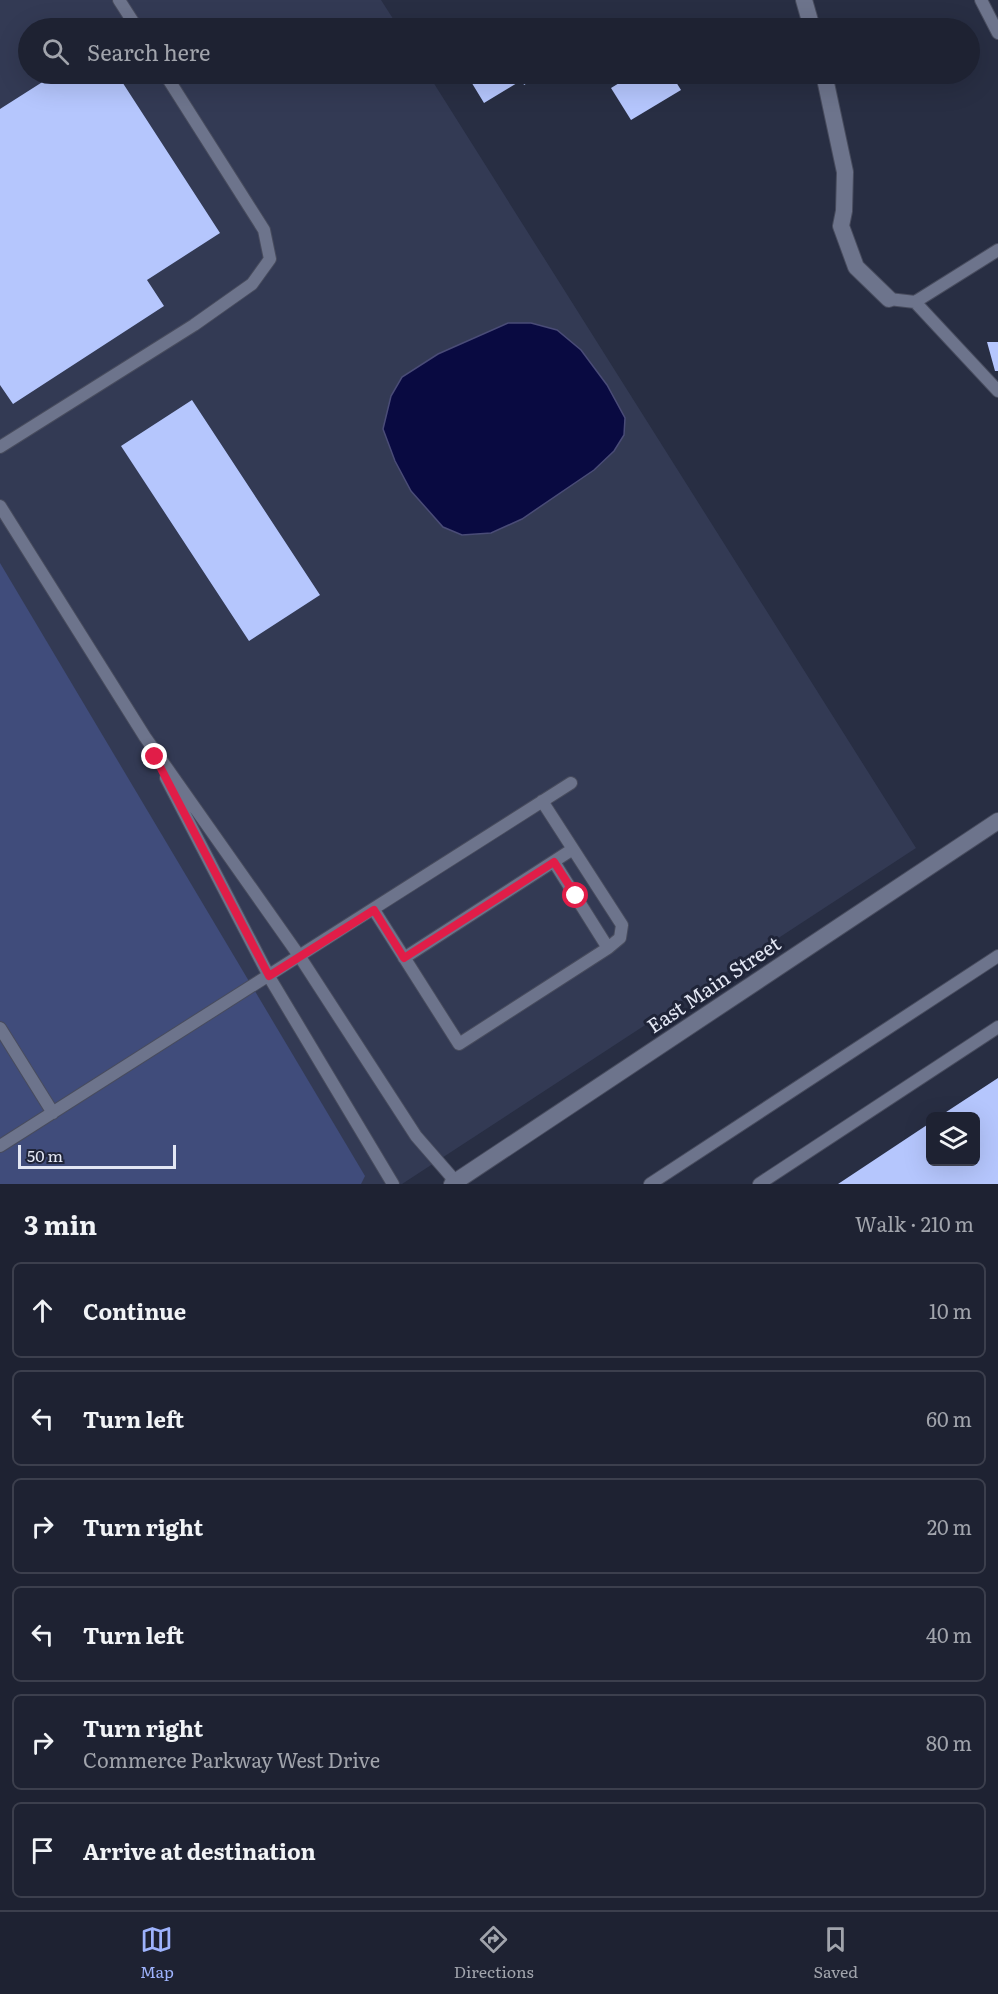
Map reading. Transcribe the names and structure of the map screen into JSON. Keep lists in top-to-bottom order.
{
  "streets": {
    "main road": ["East Main Street"]
  },
  "scale_bar": "50 m",
  "page": {
    "search": "Search here",
    "scale": "50 m",
    "heading": ["3 min", "Walk · 210 m"],
    "list": [
      ["Continue", "10 m"],
      ["Turn left", "60 m"],
      ["Turn right", "20 m"],
      ["Turn left", "40 m"],
      ["Turn right", "Commerce Parkway West Drive", "80 m"],
      "Arrive at destination"
    ],
    "nav": ["Map", "Directions", "Saved"]
  }
}
